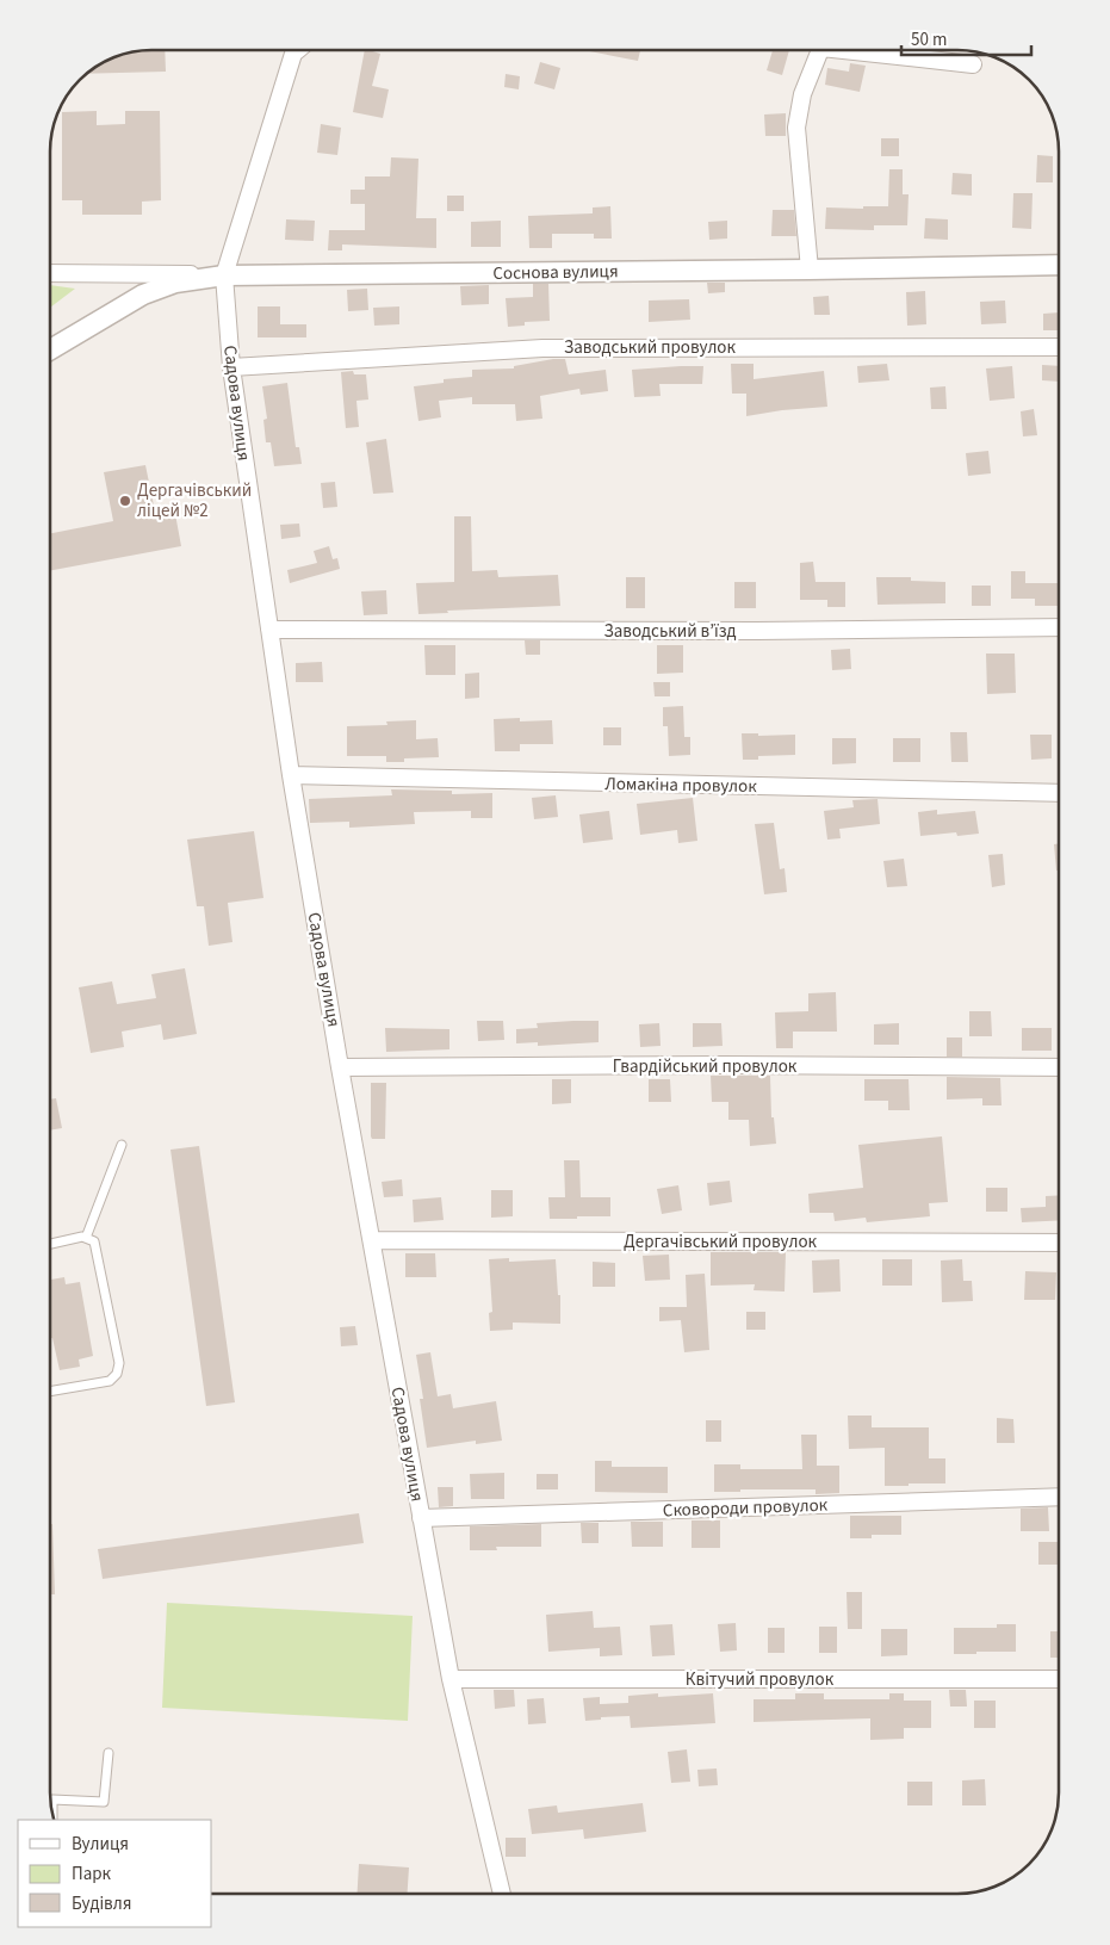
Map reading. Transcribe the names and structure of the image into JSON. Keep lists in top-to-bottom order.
{
  "streets": {
    "street": [
      "Соснова вулиця",
      "Заводський провулок",
      "Садова вулиця",
      "Заводський в’їзд",
      "Ломакіна провулок",
      "Гвардійський провулок",
      "Дергачівський провулок",
      "Сковороди провулок",
      "Квітучий провулок"
    ]
  },
  "crossings": [
    ["Соснова вулиця", "Садова вулиця"],
    ["Заводський провулок", "Садова вулиця"],
    ["Садова вулиця", "Заводський в’їзд"],
    ["Садова вулиця", "Ломакіна провулок"],
    ["Садова вулиця", "Гвардійський провулок"],
    ["Садова вулиця", "Дергачівський провулок"],
    ["Садова вулиця", "Сковороди провулок"],
    ["Садова вулиця", "Квітучий провулок"]
  ],
  "places": ["Дергачівський ліцей №2"],
  "legend": ["Вулиця", "Парк", "Будівля"],
  "scale_bar": "50 m"
}
